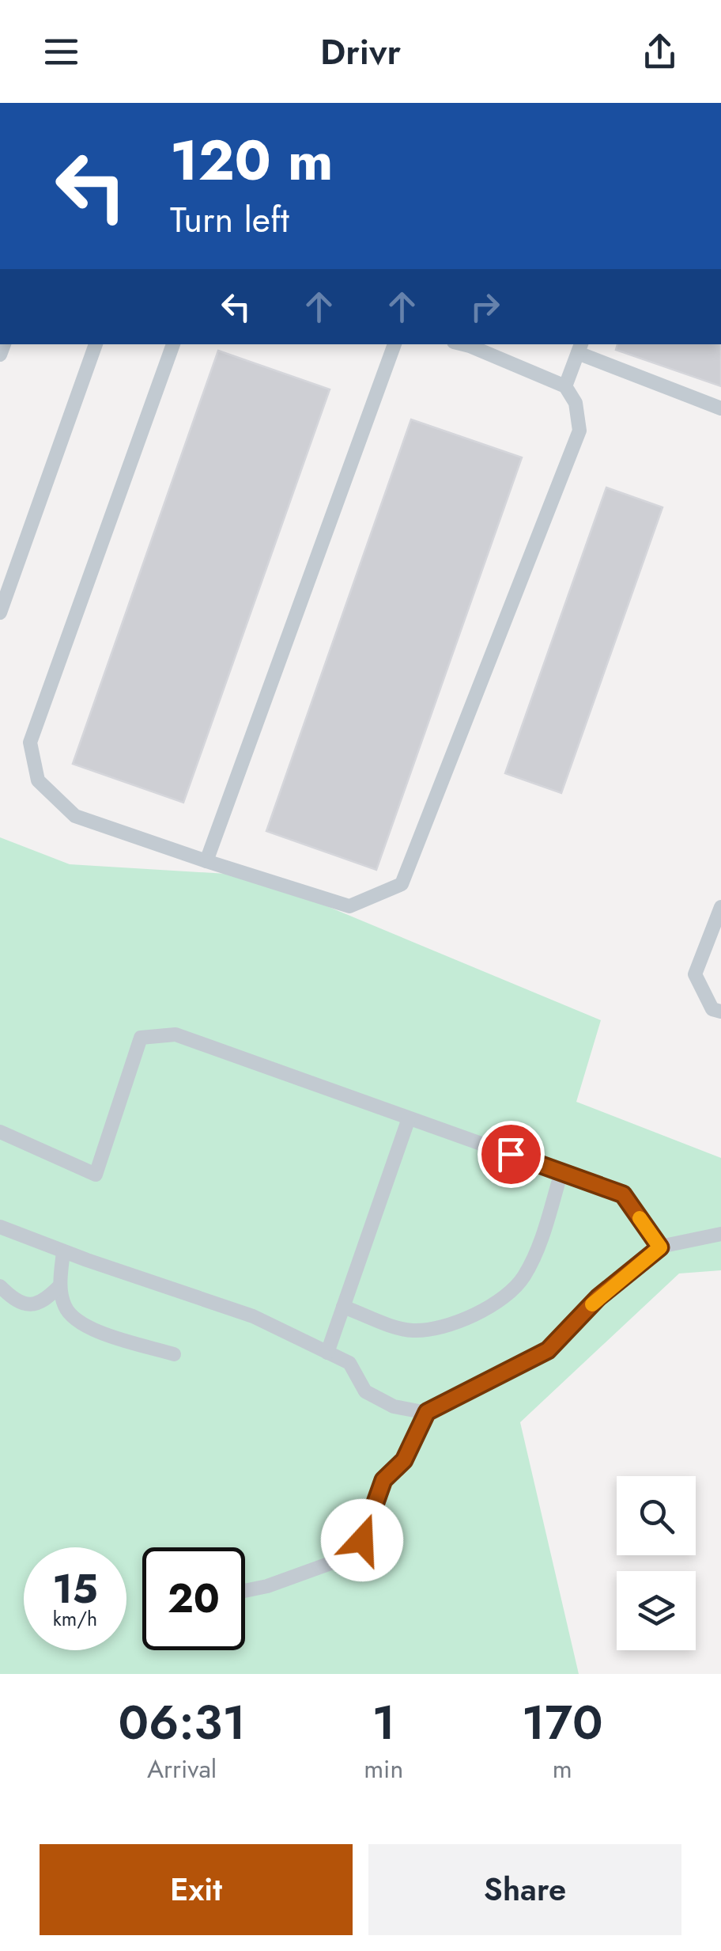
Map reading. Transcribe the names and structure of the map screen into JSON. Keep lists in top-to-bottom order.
{
  "page": {
    "header": "Drivr",
    "turn": ["120 m", "Turn left"],
    "speed": "15 km/h",
    "limit": "20",
    "eta": [
      "06:31",
      "Arrival",
      "1",
      "min",
      "170",
      "m"
    ],
    "buttons": ["Exit", "Share"]
  }
}
